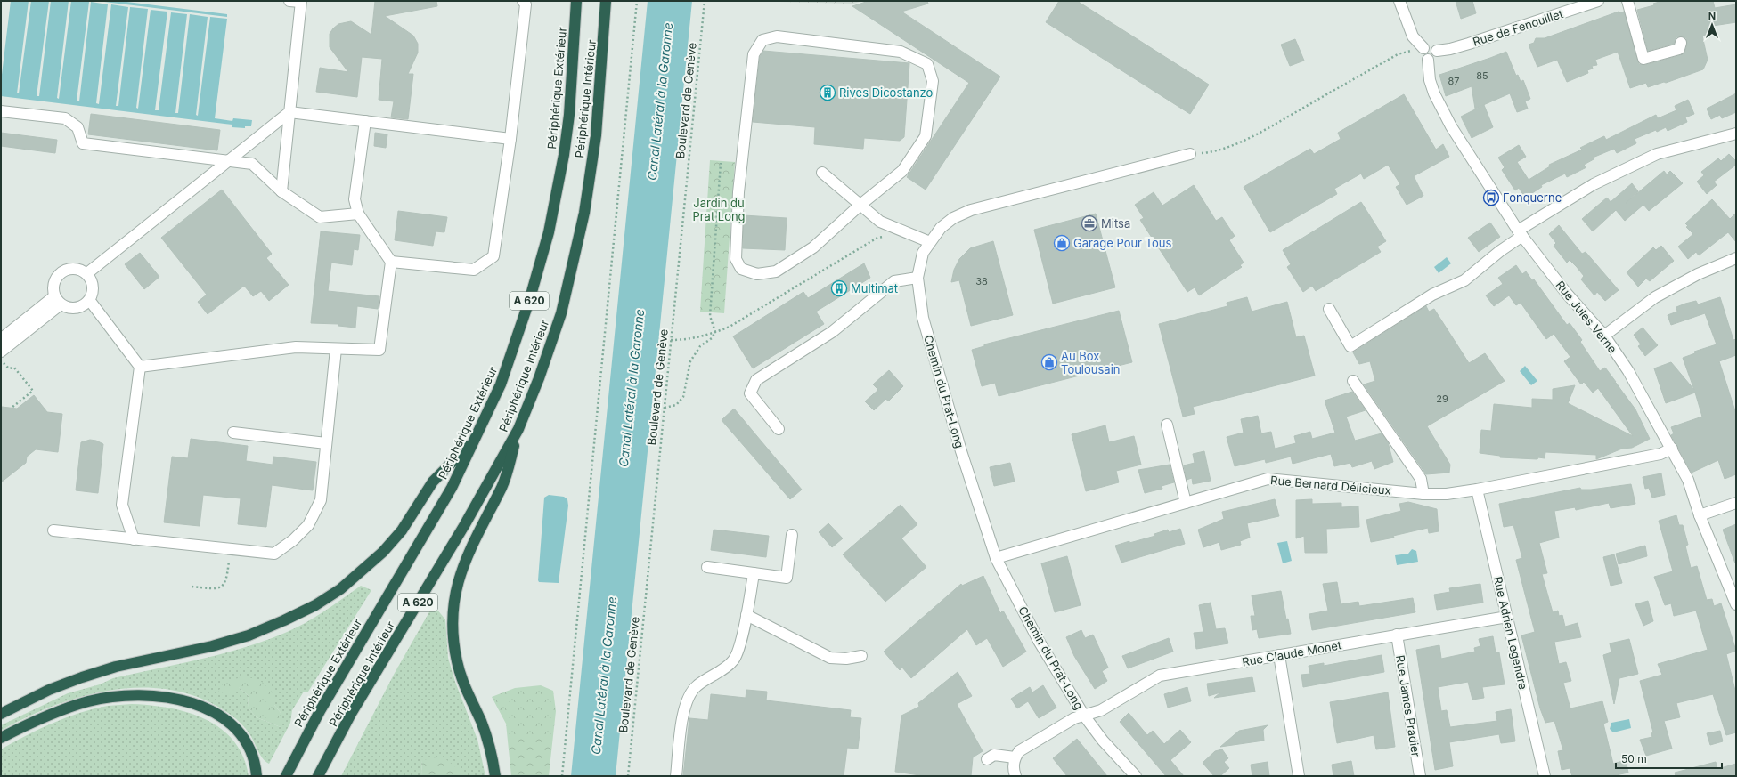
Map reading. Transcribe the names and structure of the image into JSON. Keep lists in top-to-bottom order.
{
  "streets": {
    "highway": ["Périphérique Extérieur", "Périphérique Intérieur", "A 620"],
    "street": [
      "Rue de Fenouillet",
      "Rue Jules Verne",
      "Chemin du Prat-Long",
      "Rue Bernard Délicieux",
      "Rue Adrien Legendre",
      "Rue Claude Monet",
      "Rue James Pradier"
    ],
    "path": ["Boulevard de Genève"]
  },
  "crossings": [
    ["Rue de Fenouillet", "Rue Jules Verne"],
    ["Rue Jules Verne", "Rue Bernard Délicieux"],
    ["Chemin du Prat-Long", "Rue Bernard Délicieux"],
    ["Chemin du Prat-Long", "Rue Claude Monet"],
    ["Rue Bernard Délicieux", "Rue Adrien Legendre"],
    ["Rue Adrien Legendre", "Rue Claude Monet"],
    ["Rue Claude Monet", "Rue James Pradier"]
  ],
  "water": ["Canal Latéral à la Garonne"],
  "parks": ["Jardin du Prat Long"],
  "places": {
    "building": ["Rives Dicostanzo", "Multimat"],
    "bus stop": ["Fonquerne"],
    "office": ["Mitsa"],
    "shop": ["Garage Pour Tous", "Au Box Toulousain"]
  },
  "house_numbers": [
    "85",
    "87",
    "38",
    "29"
  ],
  "scale_bar": "50 m",
  "north": "top"
}
